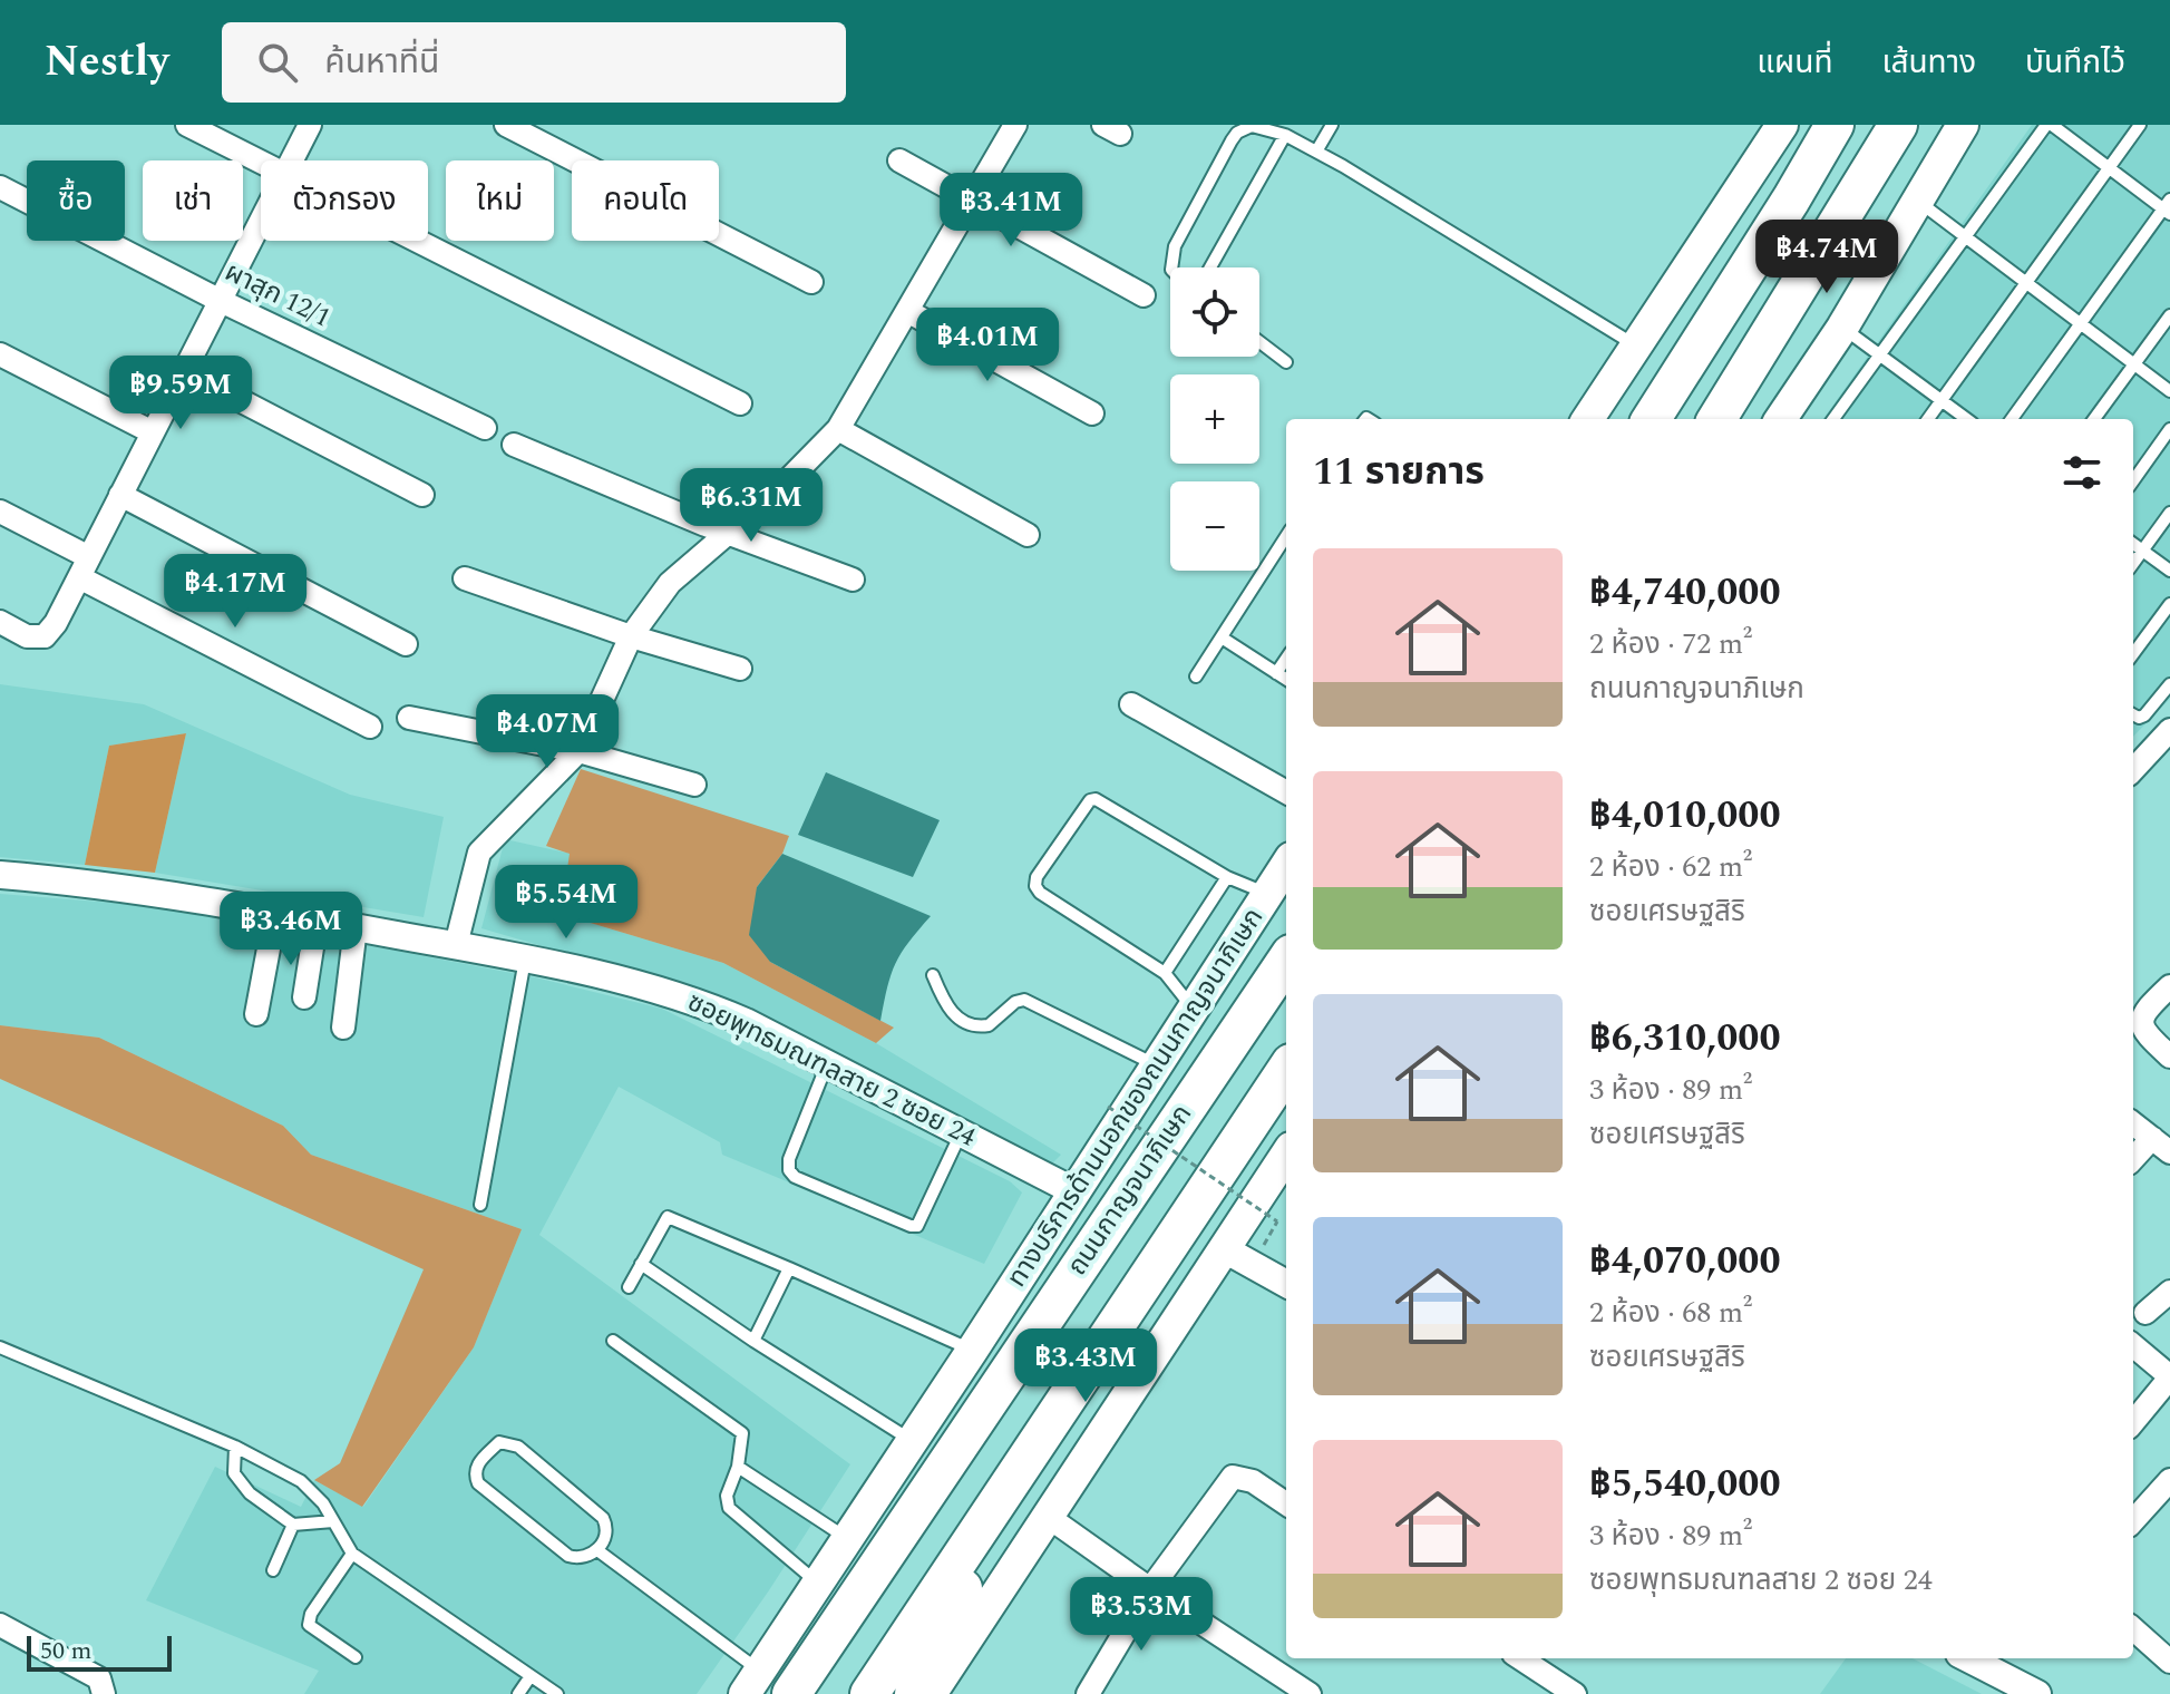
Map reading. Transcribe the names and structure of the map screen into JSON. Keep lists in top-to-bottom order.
{
  "streets": {
    "highway": ["ถนนกาญจนาภิเษก"],
    "main road": ["ทางบริการด้านนอกของถนนกาญจนาภิเษก"],
    "street": ["ผาสุก 12/1", "ซอยพุทธมณฑลสาย 2 ซอย 24"]
  },
  "crossings": [
    ["ซอยพุทธมณฑลสาย 2 ซอย 24", "ทางบริการด้านนอกของถนนกาญจนาภิเษก"]
  ],
  "scale_bar": "50 m",
  "page": {
    "header": "Nestly",
    "search": "ค้นหาที่นี่",
    "nav": ["แผนที่", "เส้นทาง", "บันทึกไว้"],
    "chip": [
      "ซื้อ",
      "เช่า",
      "ตัวกรอง",
      "ใหม่",
      "คอนโด"
    ],
    "price": [
      "฿3.41M",
      "฿4.74M",
      "฿4.01M",
      "฿9.59M",
      "฿6.31M",
      "฿4.17M",
      "฿4.07M",
      "฿5.54M",
      "฿3.46M",
      "฿3.43M",
      "฿3.53M"
    ],
    "map_buttons": ["+", "−"],
    "heading": "11 รายการ",
    "list": [
      {
        "name": "฿4,740,000",
        "note": "2 ห้อง · 72 m² · ถนนกาญจนาภิเษก"
      },
      {
        "name": "฿4,010,000",
        "note": "2 ห้อง · 62 m² · ซอยเศรษฐสิริ"
      },
      {
        "name": "฿6,310,000",
        "note": "3 ห้อง · 89 m² · ซอยเศรษฐสิริ"
      },
      {
        "name": "฿4,070,000",
        "note": "2 ห้อง · 68 m² · ซอยเศรษฐสิริ"
      },
      {
        "name": "฿5,540,000",
        "note": "3 ห้อง · 89 m² · ซอยพุทธมณฑลสาย 2 ซอย 24"
      }
    ],
    "scale": "50 m"
  }
}
